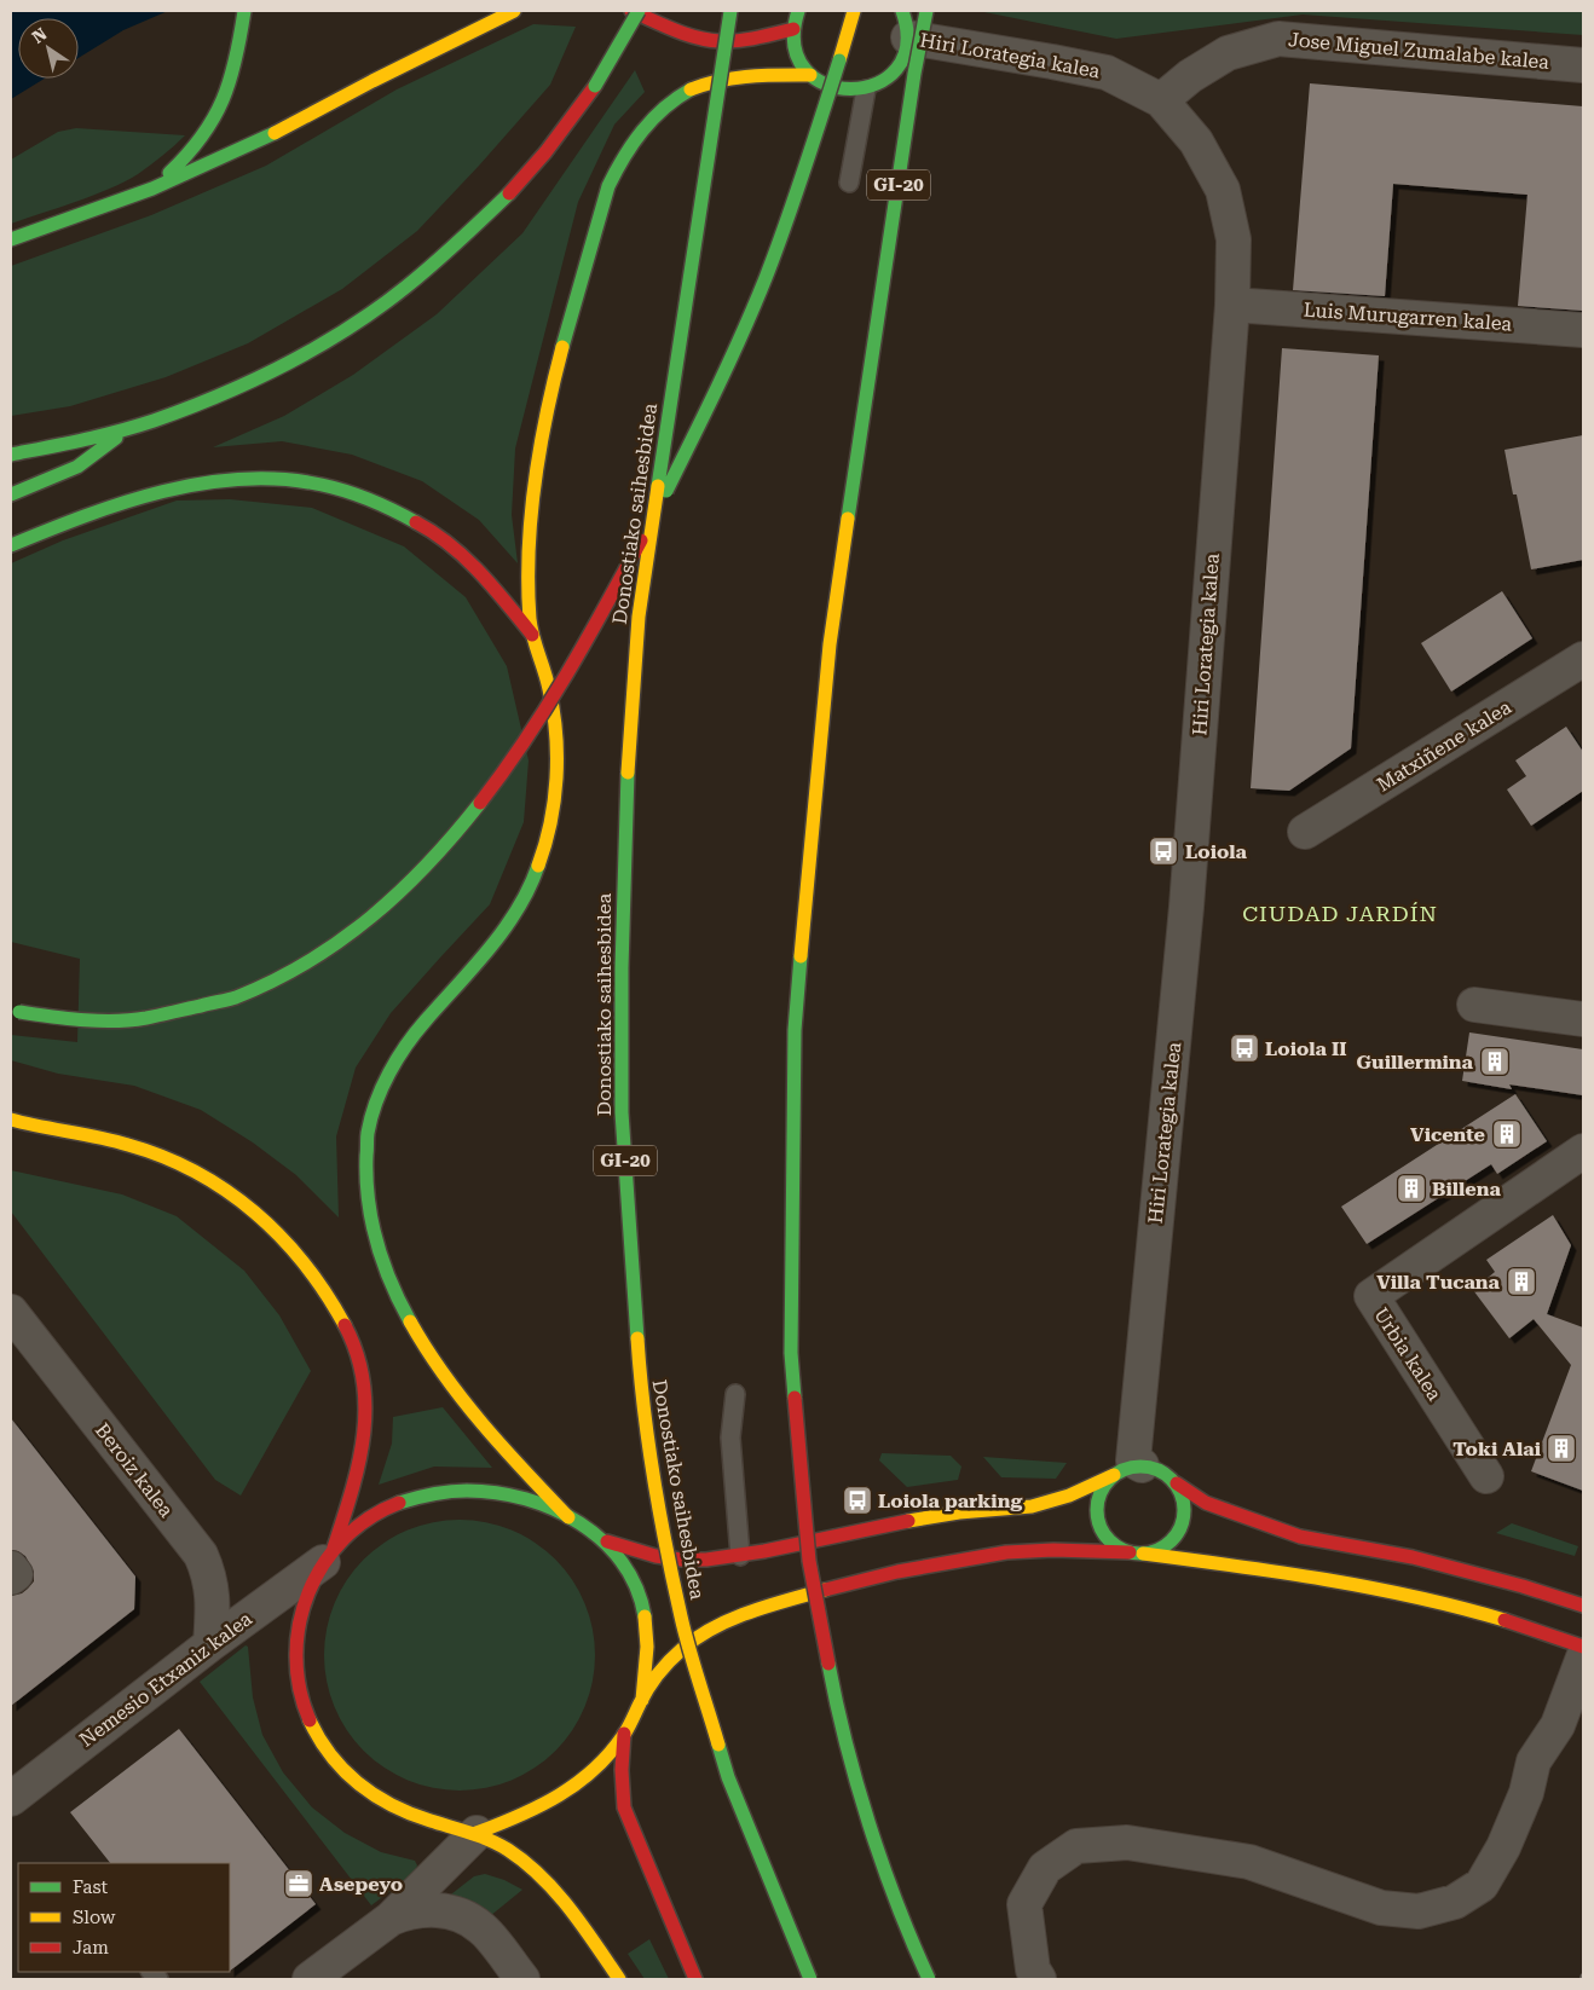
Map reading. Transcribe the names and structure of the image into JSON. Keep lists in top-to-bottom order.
{
  "streets": {
    "main road": ["GI-20", "Donostiako saihesbidea"],
    "street": [
      "Jose Miguel Zumalabe kalea",
      "Hiri Lorategia kalea",
      "Luis Murugarren kalea",
      "Matxiñene kalea",
      "Urbia kalea",
      "Beroiz kalea",
      "Nemesio Etxaniz kalea"
    ]
  },
  "crossings": [
    ["Jose Miguel Zumalabe kalea", "Hiri Lorategia kalea"],
    ["Hiri Lorategia kalea", "Luis Murugarren kalea"],
    ["Beroiz kalea", "Nemesio Etxaniz kalea"]
  ],
  "districts": ["CIUDAD JARDÍN"],
  "places": {
    "bus stop": ["Loiola", "Loiola II", "Loiola parking"],
    "building": [
      "Guillermina",
      "Vicente",
      "Billena",
      "Villa Tucana",
      "Toki Alai"
    ],
    "office": ["Asepeyo"]
  },
  "legend": ["Fast", "Slow", "Jam"],
  "north": "top left"
}
